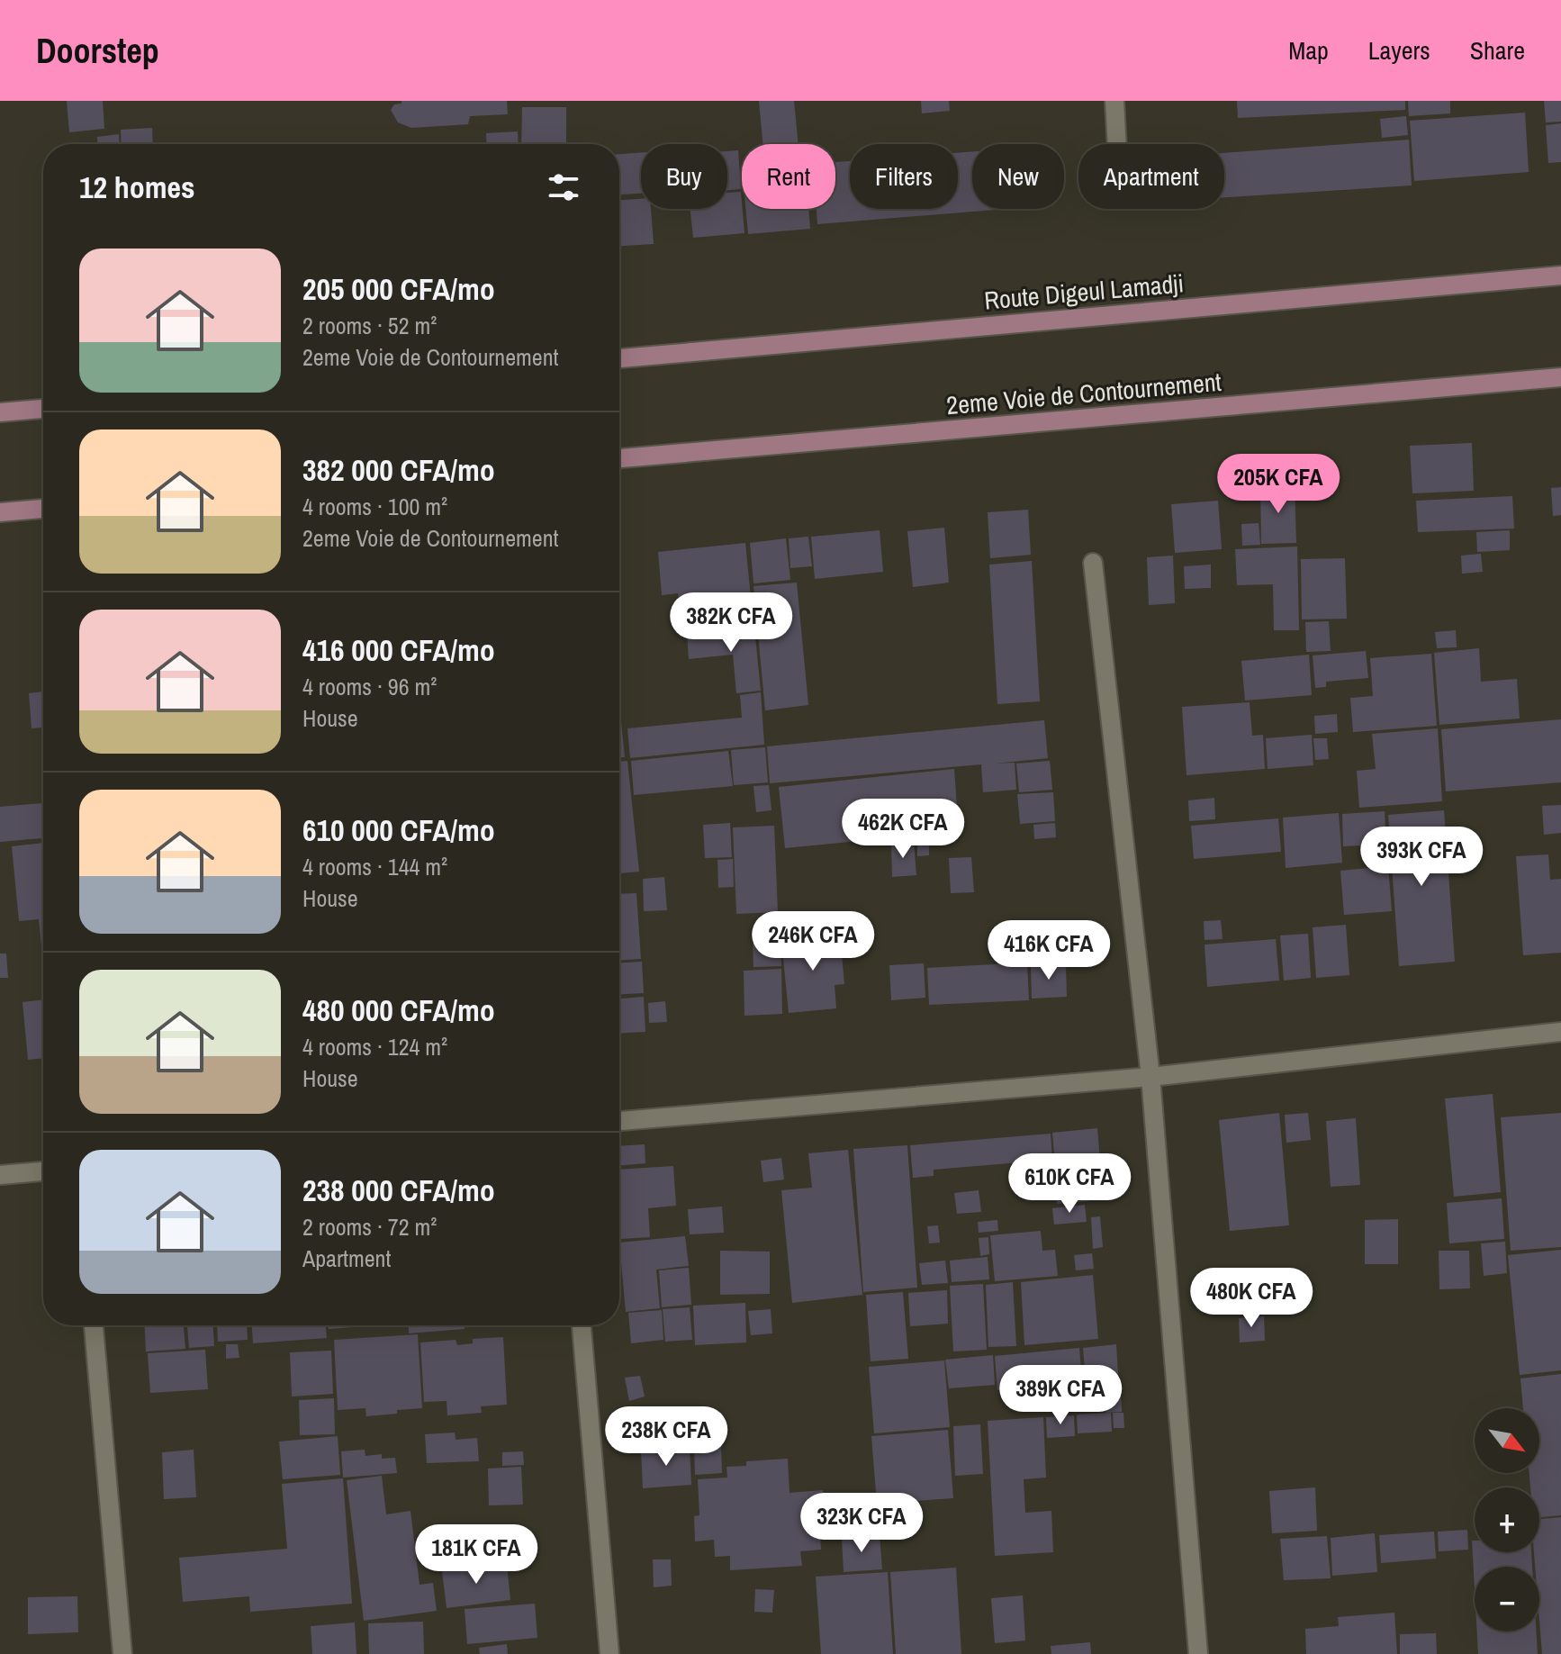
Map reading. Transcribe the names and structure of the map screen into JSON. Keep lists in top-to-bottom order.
{
  "streets": {
    "main road": ["Route Digeul Lamadji", "2eme Voie de Contournement"]
  },
  "north": "bottom right",
  "page": {
    "header": "Doorstep",
    "nav": ["Map", "Layers", "Share"],
    "chip": [
      "Buy",
      "Rent",
      "Filters",
      "New",
      "Apartment"
    ],
    "heading": "12 homes",
    "list": [
      {
        "name": "205 000 CFA/mo",
        "note": "2 rooms · 52 m² · 2eme Voie de Contournement"
      },
      {
        "name": "382 000 CFA/mo",
        "note": "4 rooms · 100 m² · 2eme Voie de Contournement"
      },
      {
        "name": "416 000 CFA/mo",
        "note": "4 rooms · 96 m² · House"
      },
      {
        "name": "610 000 CFA/mo",
        "note": "4 rooms · 144 m² · House"
      },
      {
        "name": "480 000 CFA/mo",
        "note": "4 rooms · 124 m² · House"
      },
      {
        "name": "238 000 CFA/mo",
        "note": "2 rooms · 72 m² · Apartment"
      }
    ],
    "price": [
      "205K CFA",
      "382K CFA",
      "462K CFA",
      "393K CFA",
      "246K CFA",
      "416K CFA",
      "610K CFA",
      "480K CFA",
      "389K CFA",
      "238K CFA",
      "323K CFA",
      "181K CFA"
    ],
    "map_buttons": ["+", "−"]
  }
}
